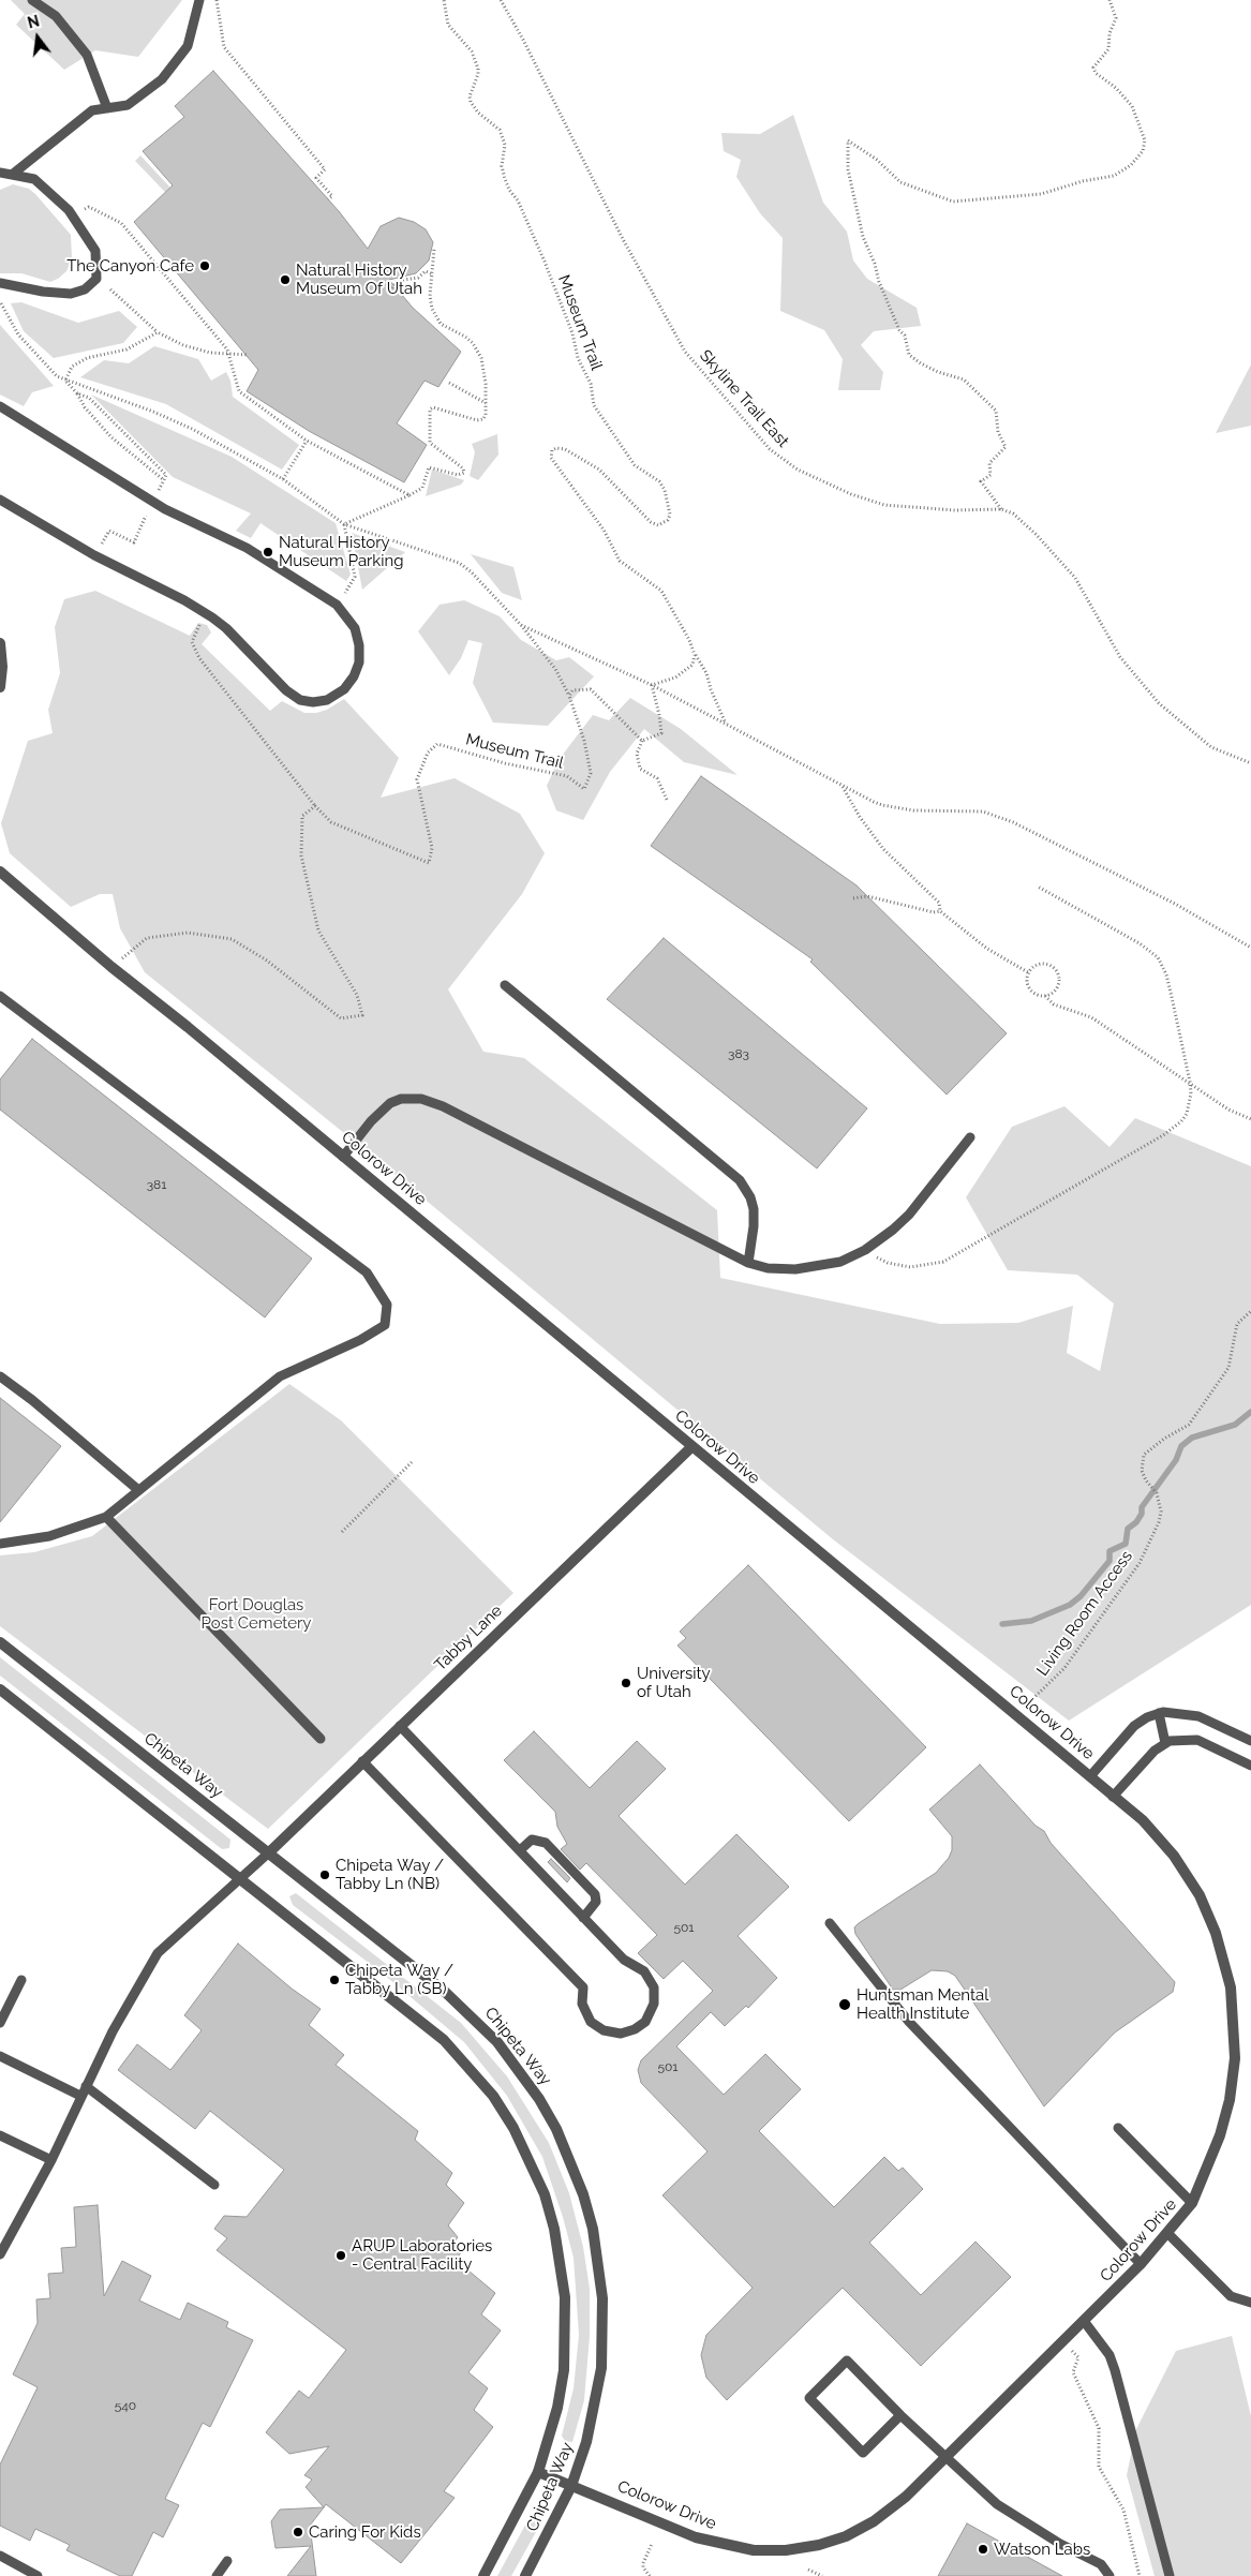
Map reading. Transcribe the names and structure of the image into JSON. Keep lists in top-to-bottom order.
{
  "streets": {
    "street": ["Colorow Drive", "Tabby Lane", "Chipeta Way"],
    "path": ["Museum Trail", "Skyline Trail East", "Living Room Access"]
  },
  "crossings": [
    ["Colorow Drive", "Living Room Access"],
    ["Colorow Drive", "Tabby Lane"],
    ["Colorow Drive", "Chipeta Way"],
    ["Tabby Lane", "Chipeta Way"]
  ],
  "parks": ["Fort Douglas Post Cemetery"],
  "places": [
    "The Canyon Cafe",
    "Natural History Museum Of Utah",
    "Natural History Museum Parking",
    "University of Utah",
    "Chipeta Way / Tabby Ln (NB)",
    "Chipeta Way / Tabby Ln (SB)",
    "Huntsman Mental Health Institute",
    "ARUP Laboratories - Central Facility",
    "Caring For Kids",
    "Watson Labs"
  ],
  "house_numbers": [
    "383",
    "381",
    "501",
    "501",
    "540"
  ],
  "north": "top"
}
